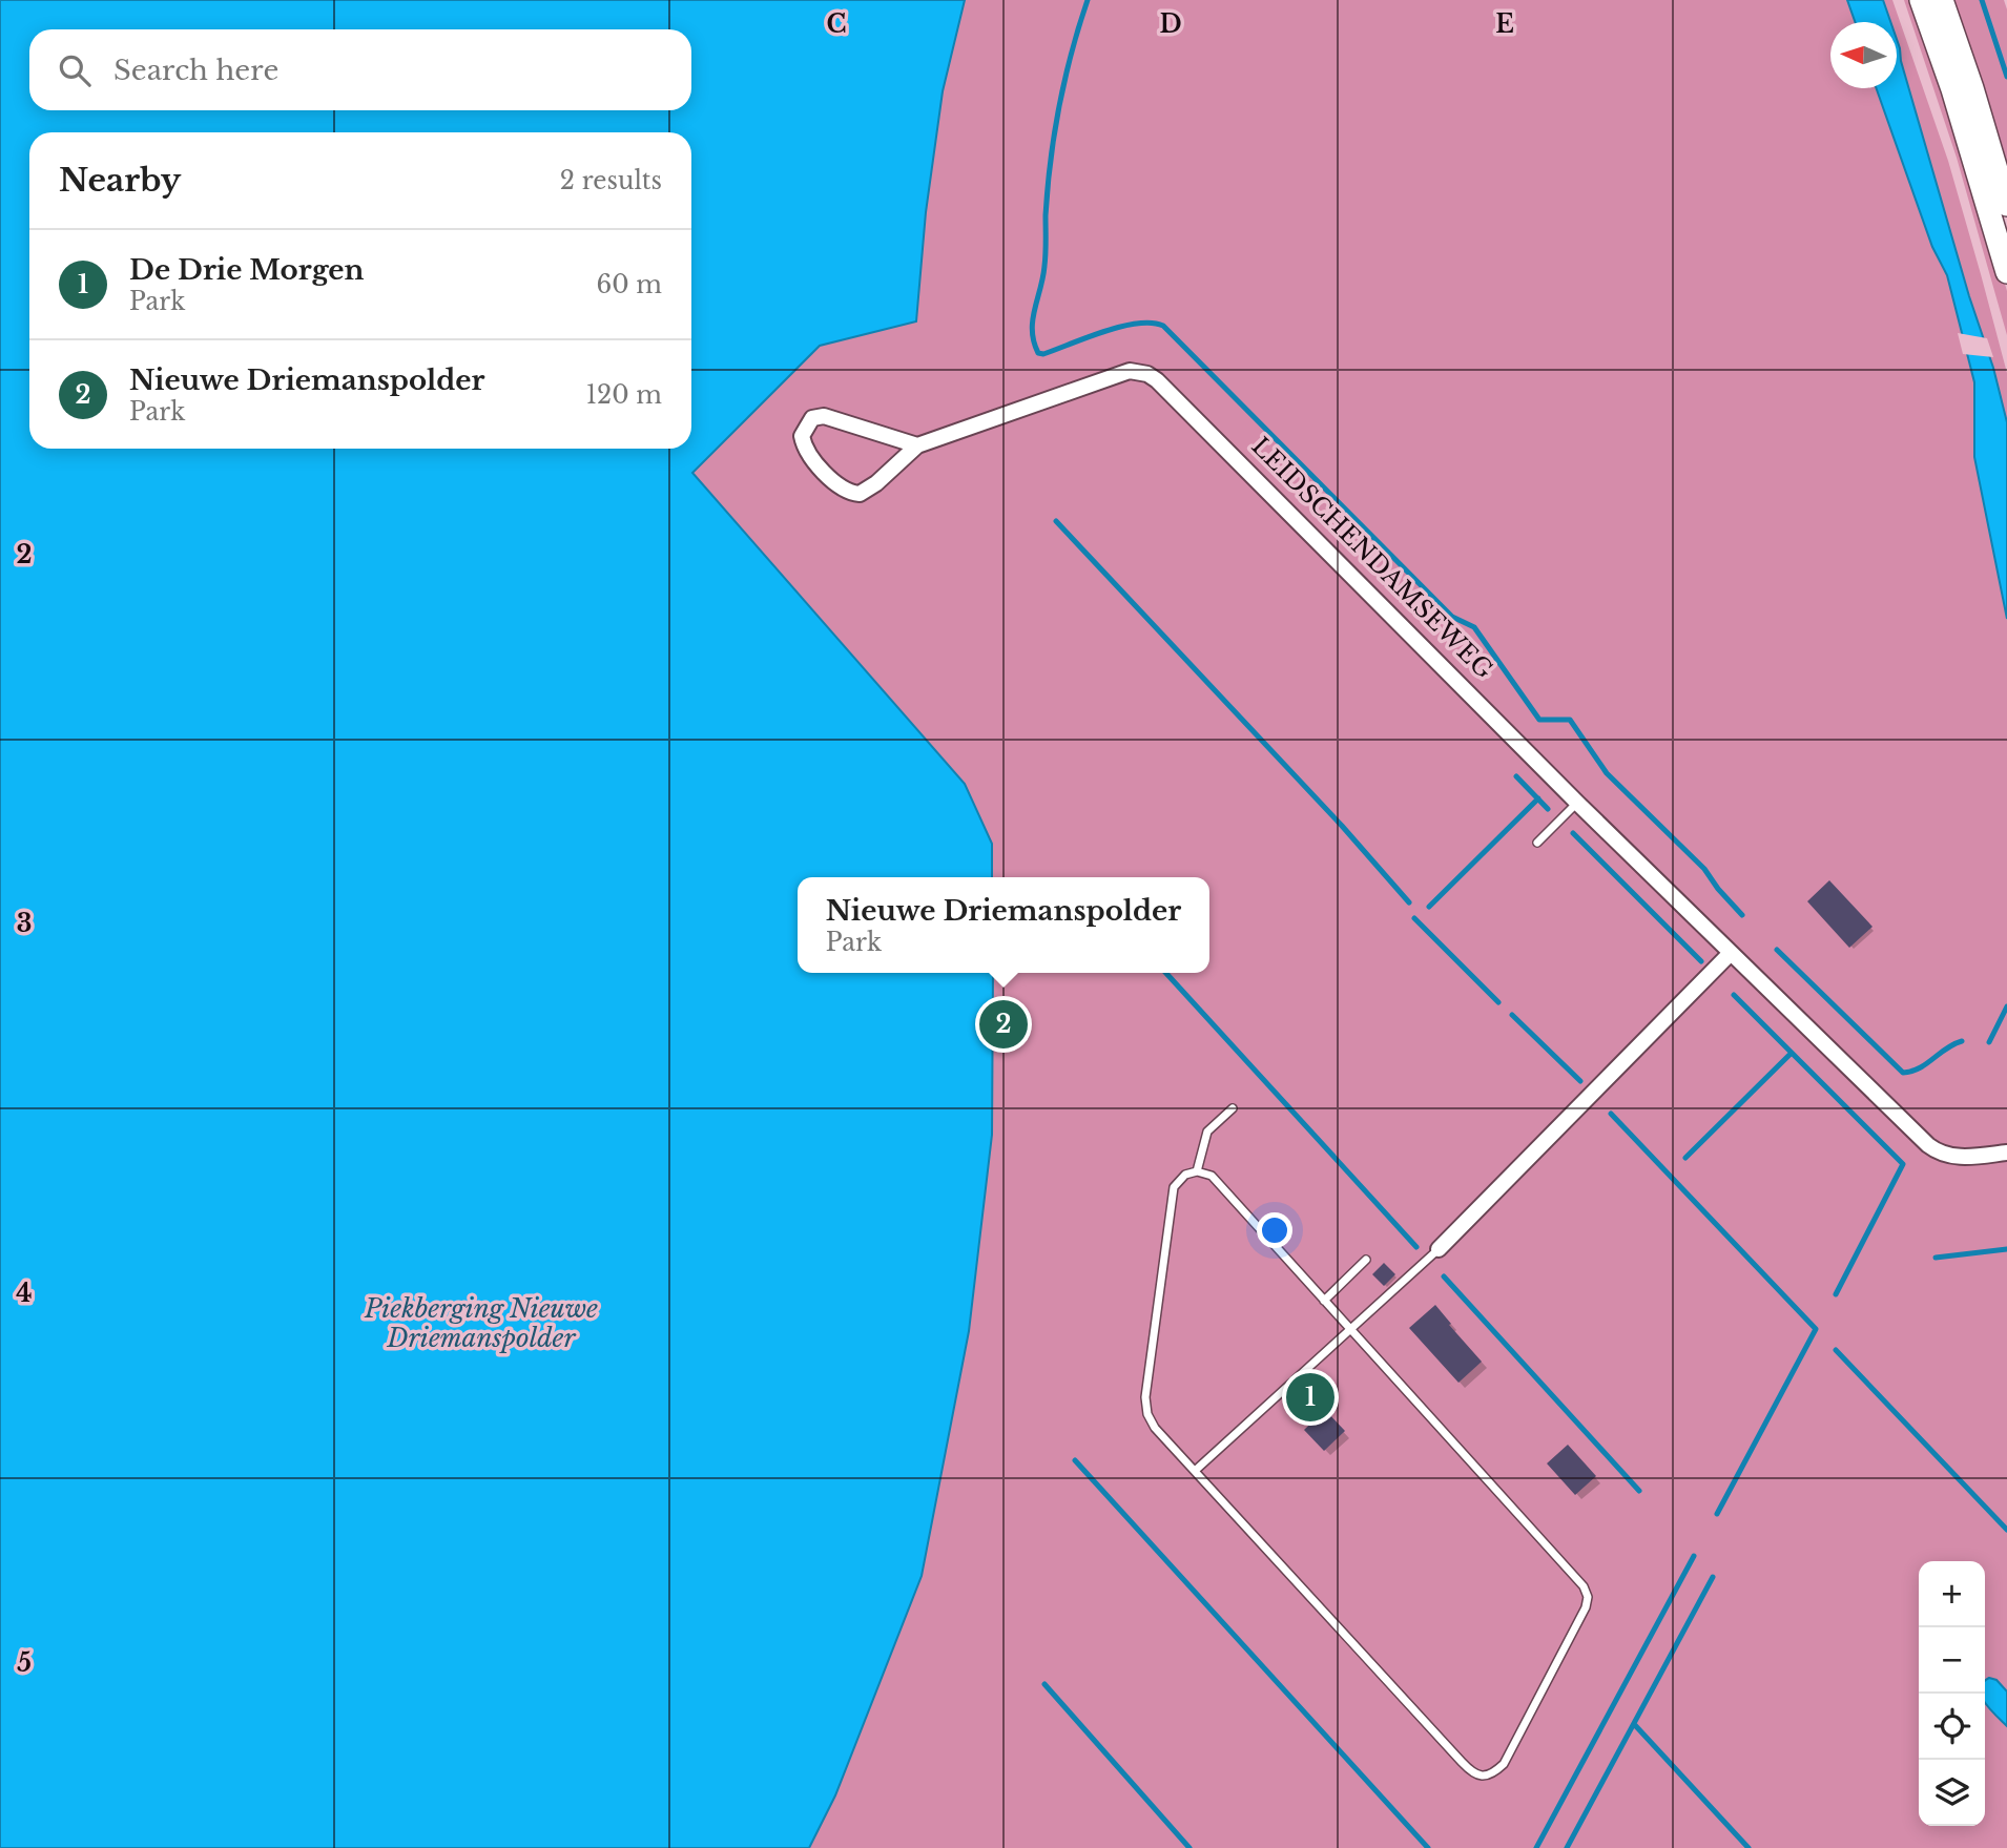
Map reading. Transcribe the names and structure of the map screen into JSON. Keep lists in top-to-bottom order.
{
  "streets": {
    "street": ["LEIDSCHENDAMSEWEG"]
  },
  "water": ["Piekberging Nieuwe Driemanspolder"],
  "north": "left",
  "page": {
    "search": "Search here",
    "heading": ["Nearby", "2 results"],
    "list": [
      {
        "mark": "1",
        "name": "De Drie Morgen",
        "note": "Park",
        "value": "60 m"
      },
      {
        "mark": "2",
        "name": "Nieuwe Driemanspolder",
        "note": "Park",
        "value": "120 m"
      }
    ],
    "popup": ["Nieuwe Driemanspolder", "Park"],
    "pins": ["2", "1"],
    "map_buttons": ["+", "−"]
  },
  "grid": {
    "columns": ["C", "D", "E"],
    "rows": [
      "2",
      "3",
      "4",
      "5"
    ]
  }
}
